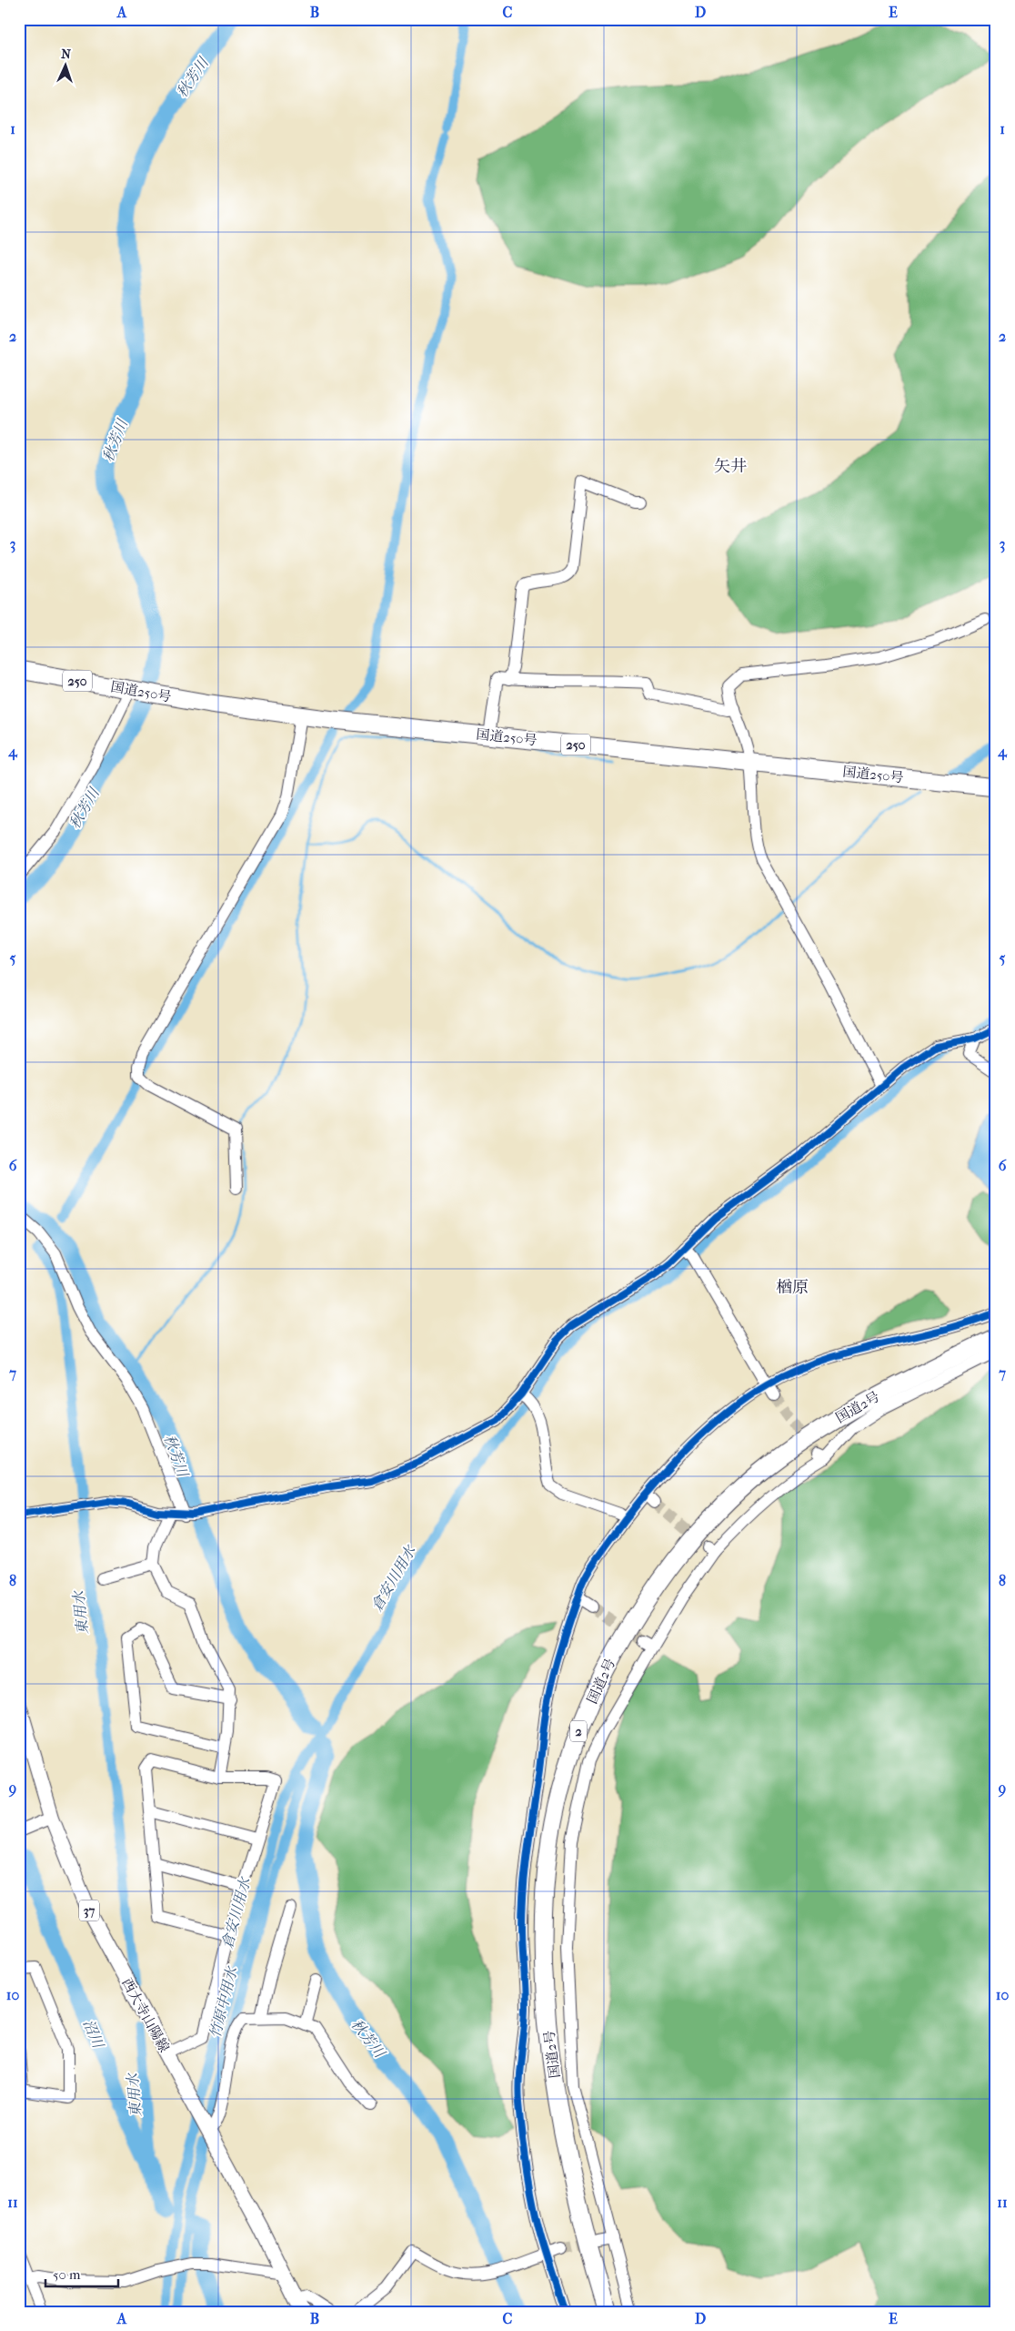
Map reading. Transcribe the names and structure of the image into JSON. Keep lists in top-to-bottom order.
{
  "streets": {
    "highway": [
      "250",
      "国道250号",
      "国道2号",
      "2"
    ],
    "main road": ["37", "西大寺山陽線"]
  },
  "districts": ["矢井", "楢原"],
  "water": [
    "秋芳川",
    "倉安川用水",
    "東用水",
    "竹原中用水",
    "沼川"
  ],
  "scale_bar": "50 m",
  "north": "top",
  "grid": {
    "columns": [
      "A",
      "B",
      "C",
      "D",
      "E"
    ],
    "rows": [
      "1",
      "2",
      "3",
      "4",
      "5",
      "6",
      "7",
      "8",
      "9",
      "10",
      "11"
    ]
  }
}
